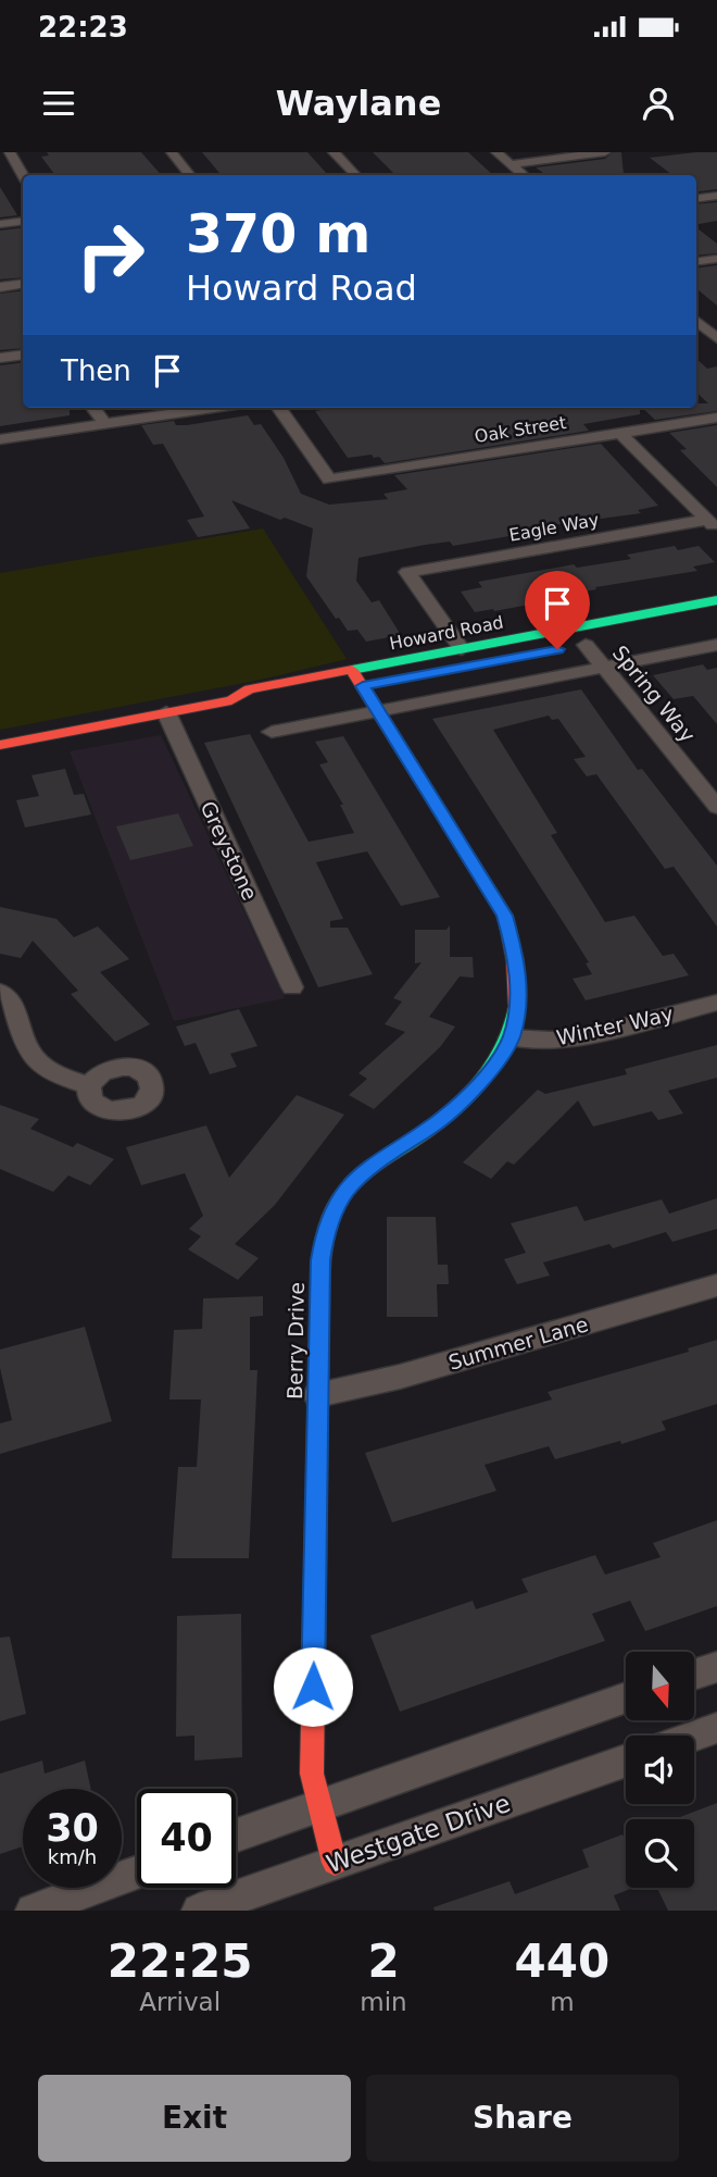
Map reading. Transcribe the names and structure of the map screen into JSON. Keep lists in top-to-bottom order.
{
  "streets": {
    "street": [
      "Oak Street",
      "Eagle Way",
      "Howard Road",
      "Spring Way",
      "Greystone",
      "Winter Way",
      "Berry Drive",
      "Summer Lane",
      "Westgate Drive"
    ]
  },
  "crossings": [
    ["Eagle Way", "Howard Road"],
    ["Howard Road", "Greystone"],
    ["Howard Road", "Berry Drive"],
    ["Winter Way", "Berry Drive"],
    ["Berry Drive", "Summer Lane"],
    ["Berry Drive", "Westgate Drive"]
  ],
  "north": "bottom",
  "page": {
    "status": "22:23",
    "header": "Waylane",
    "turn": ["370 m", "Howard Road"],
    "then": "Then",
    "speed": "30 km/h",
    "limit": "40",
    "eta": [
      "22:25",
      "Arrival",
      "2",
      "min",
      "440",
      "m"
    ],
    "buttons": ["Exit", "Share"]
  }
}
